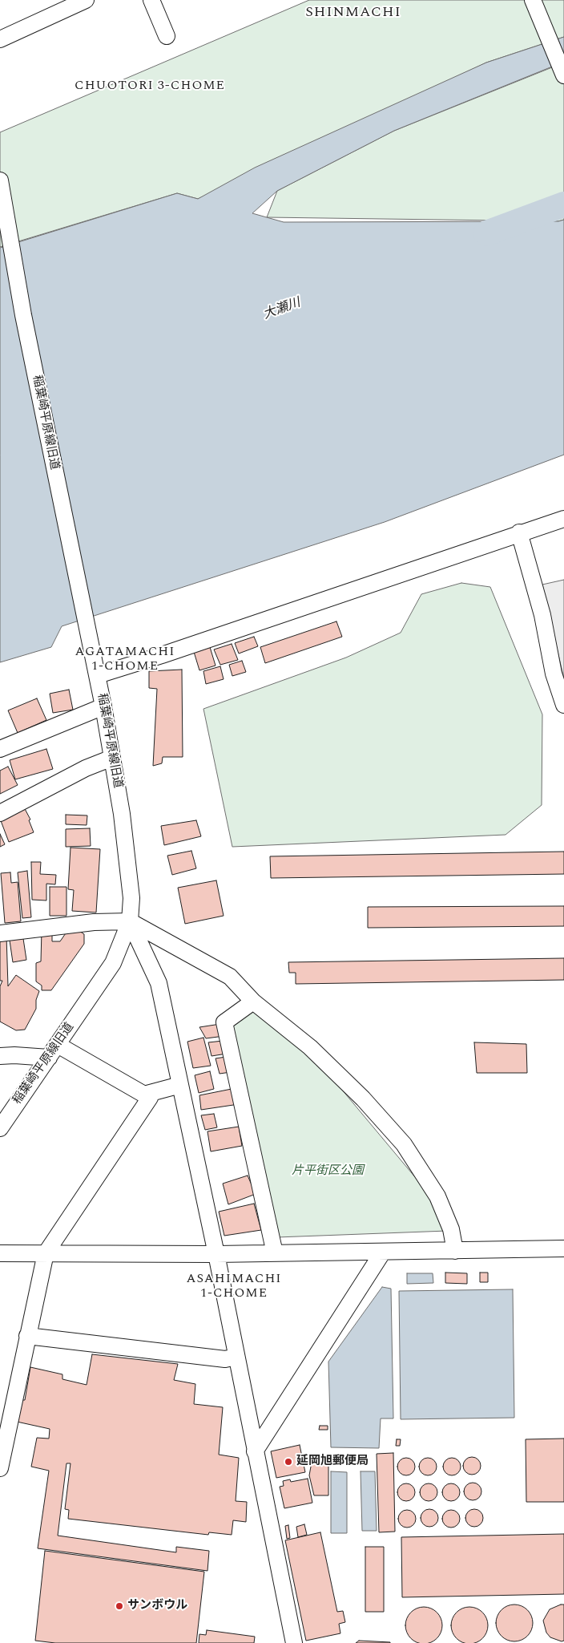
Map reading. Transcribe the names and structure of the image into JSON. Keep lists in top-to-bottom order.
{
  "streets": {
    "street": ["稲葉崎平原線旧道"]
  },
  "districts": [
    "SHINMACHI",
    "CHUOTORI 3-CHOME",
    "AGATAMACHI 1-CHOME",
    "ASAHIMACHI 1-CHOME"
  ],
  "water": ["大瀬川"],
  "parks": ["片平街区公園"],
  "places": ["延岡旭郵便局", "サンボウル"]
}
